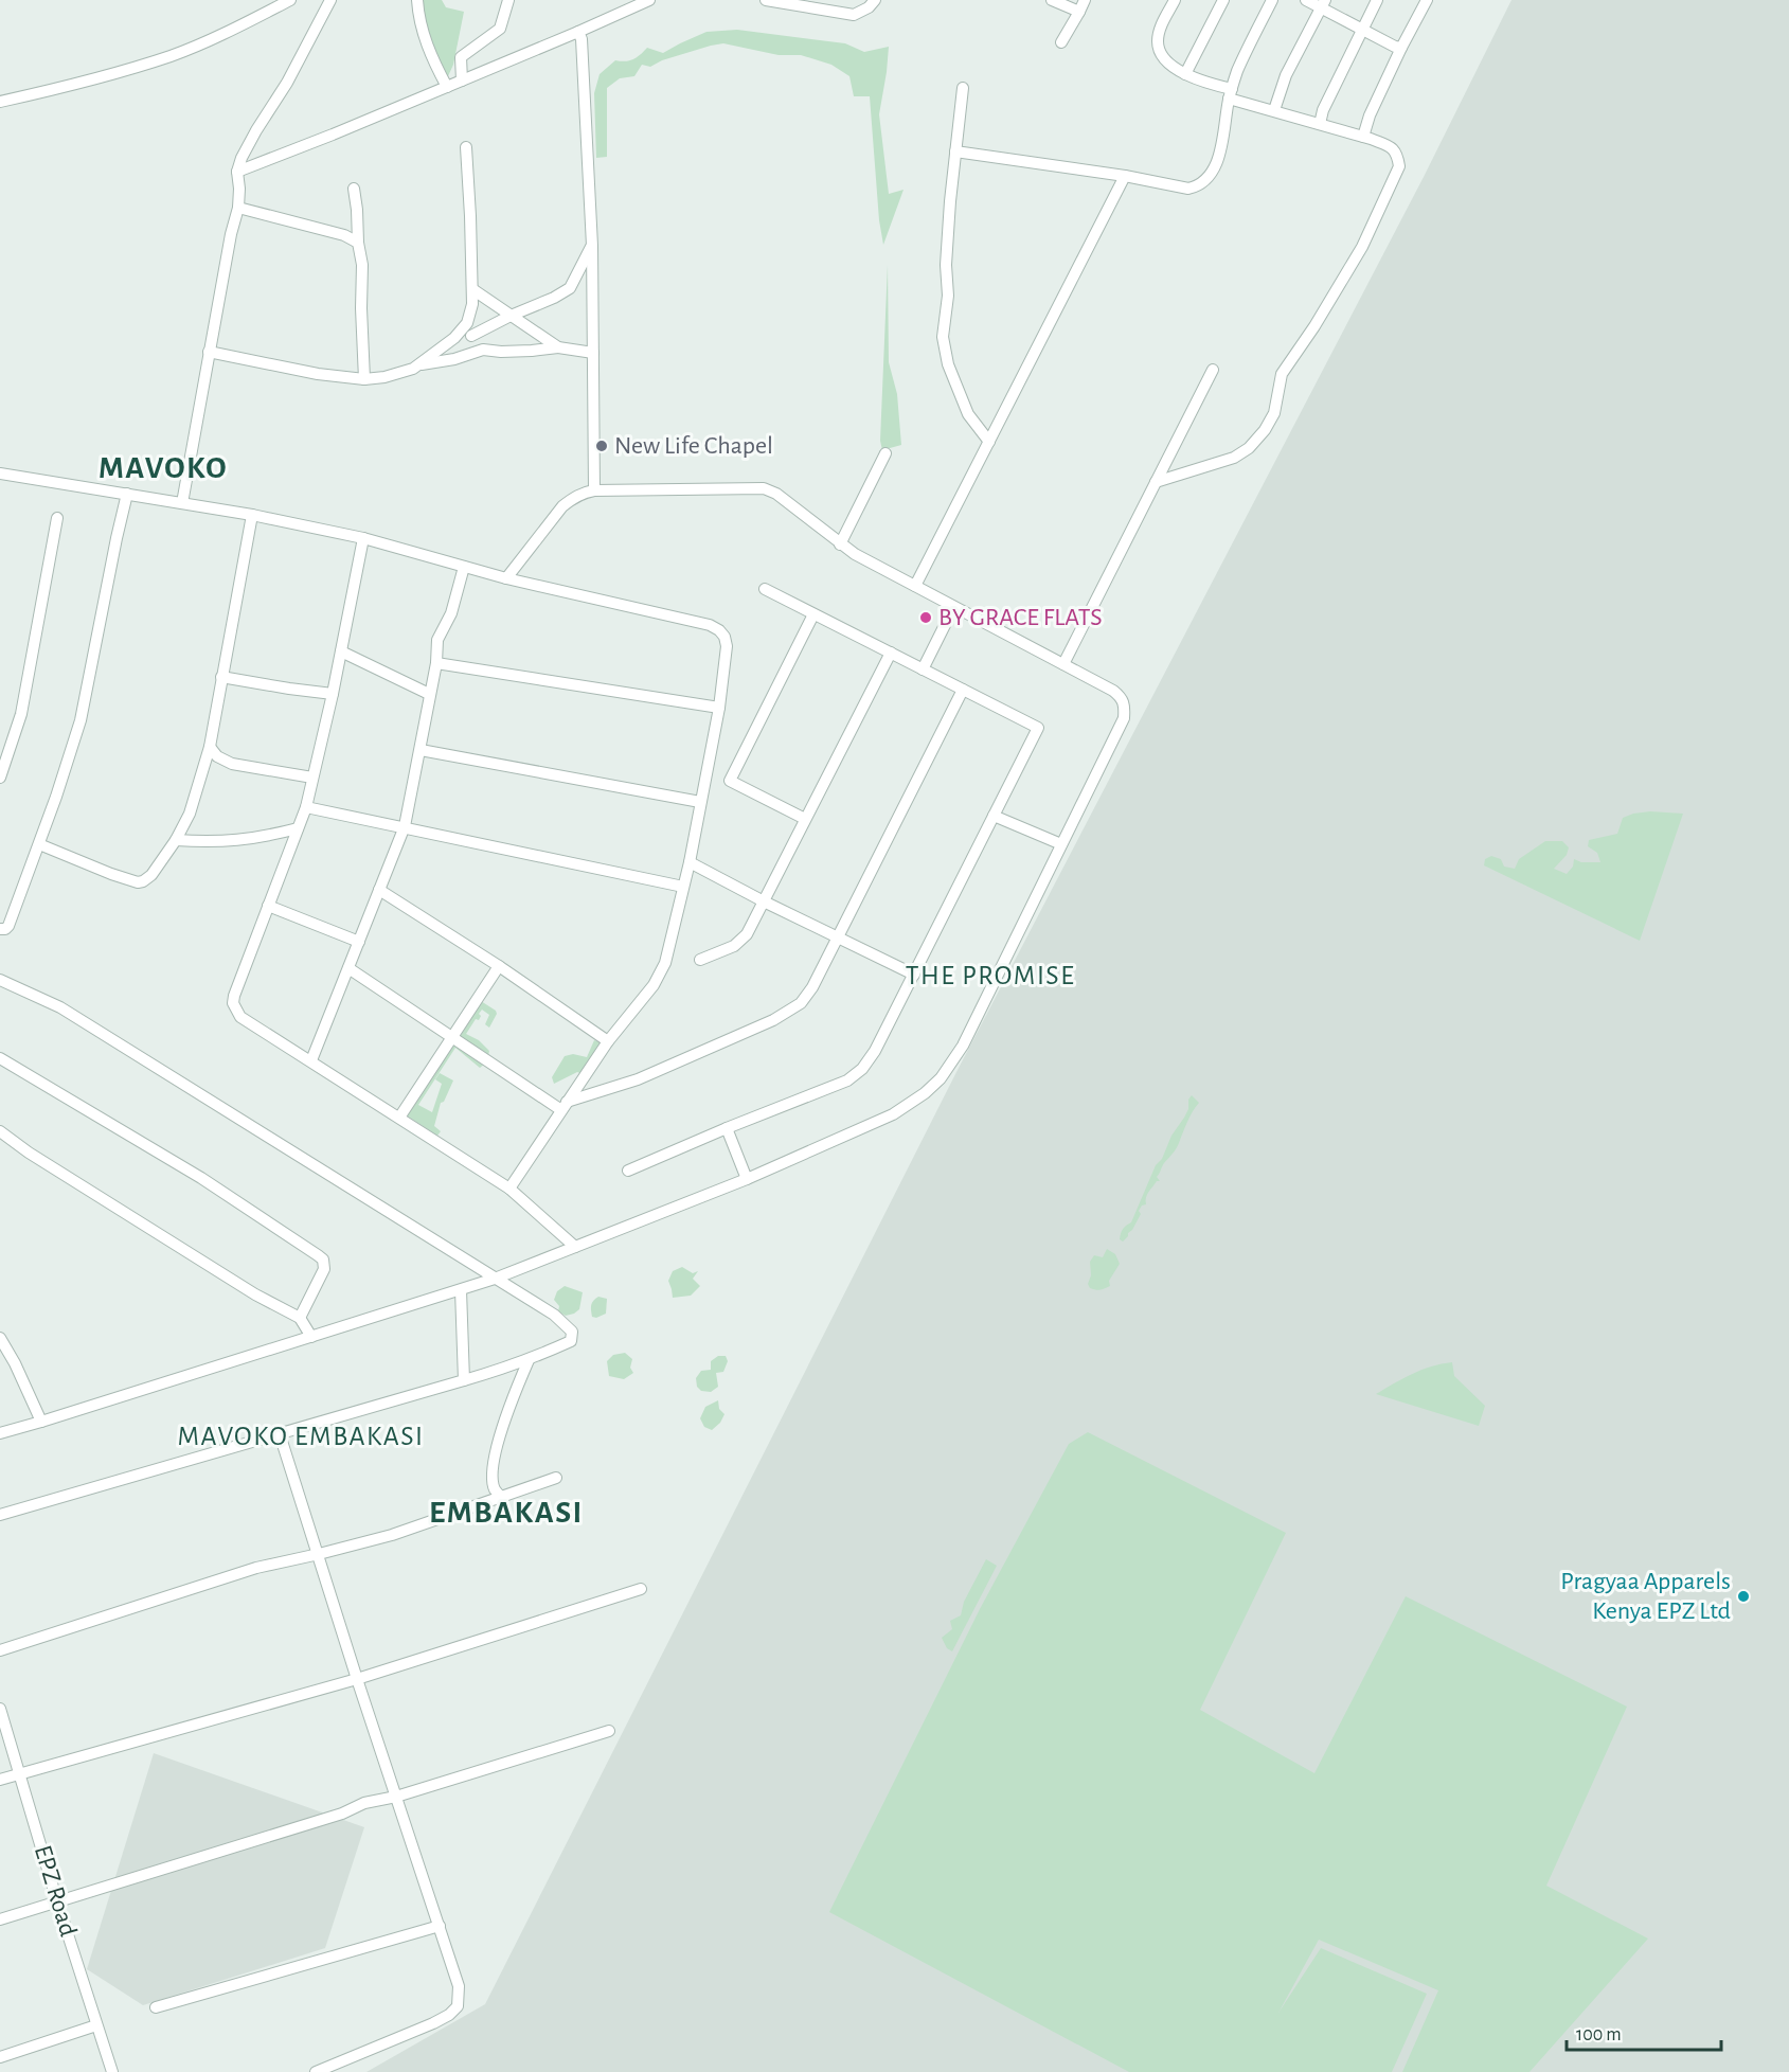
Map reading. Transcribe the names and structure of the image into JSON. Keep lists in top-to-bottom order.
{
  "streets": {
    "street": ["EPZ Road"]
  },
  "districts": [
    "MAVOKO",
    "THE PROMISE",
    "MAVOKO EMBAKASI",
    "EMBAKASI"
  ],
  "places": ["New Life Chapel", "BY GRACE FLATS", "Pragyaa Apparels Kenya EPZ Ltd"],
  "scale_bar": "100 m"
}
